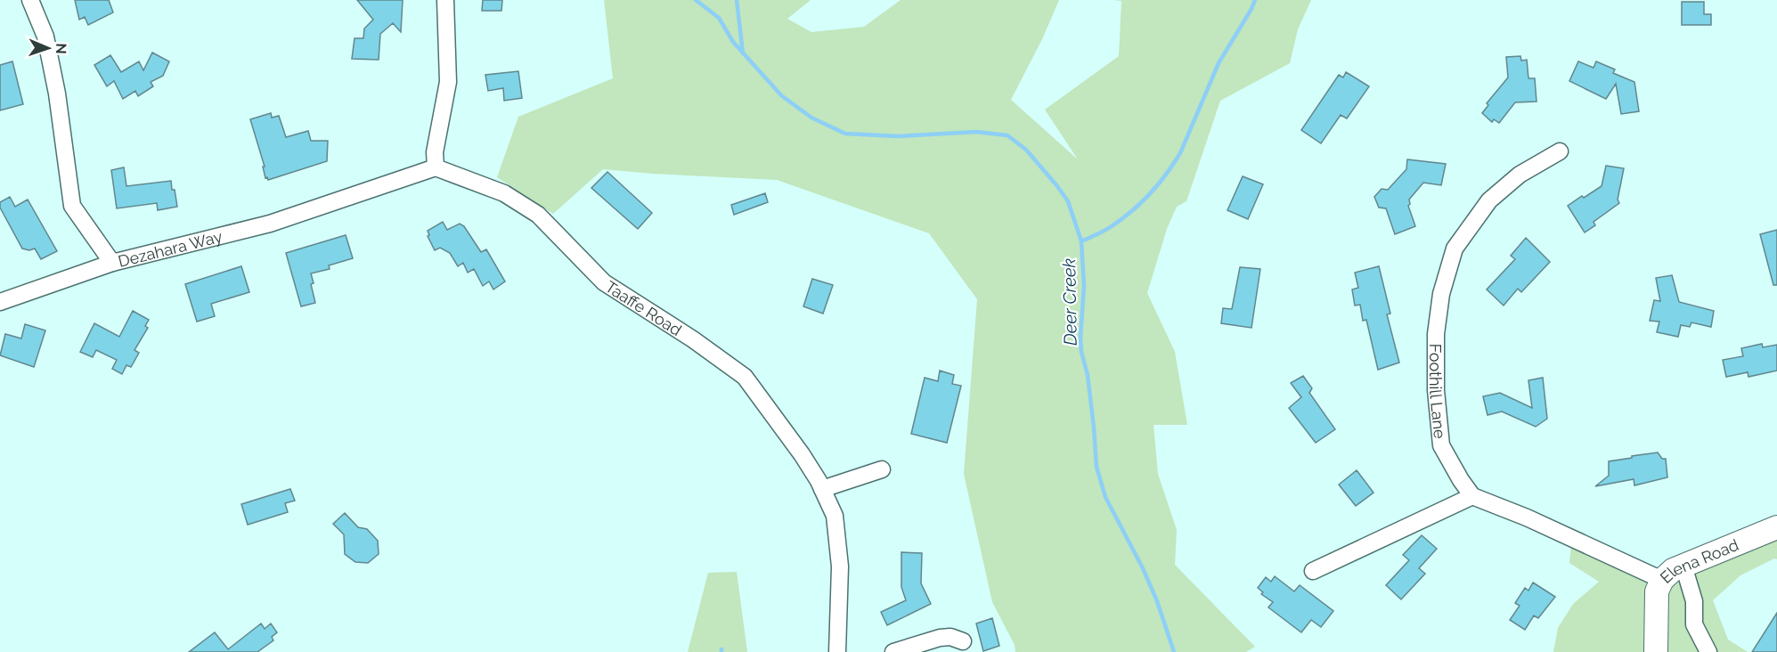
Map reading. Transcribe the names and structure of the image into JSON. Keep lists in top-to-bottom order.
{
  "streets": {
    "street": [
      "Dezahara Way",
      "Taaffe Road",
      "Foothill Lane",
      "Elena Road"
    ]
  },
  "crossings": [
    ["Dezahara Way", "Taaffe Road"]
  ],
  "water": ["Deer Creek"],
  "north": "right"
}
